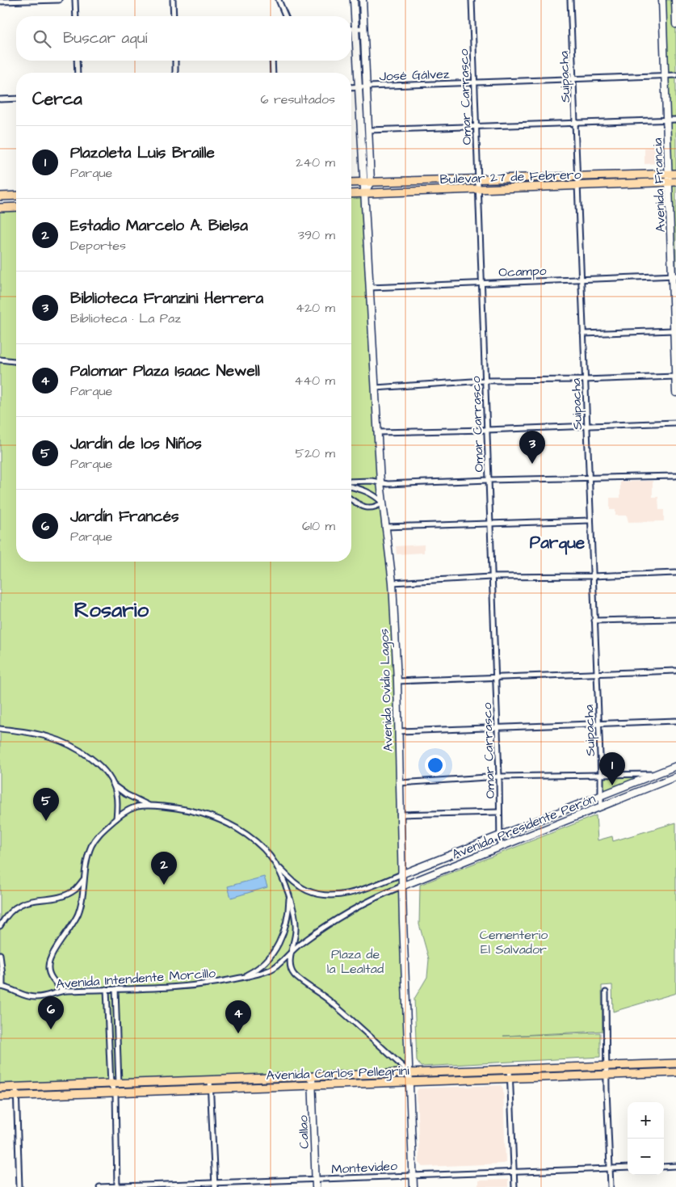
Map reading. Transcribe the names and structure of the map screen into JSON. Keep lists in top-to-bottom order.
{
  "streets": {
    "main road": [
      "Bulevar 27 de Febrero",
      "Avenida Francia",
      "Avenida Ovidio Lagos",
      "Avenida Presidente Perón",
      "Avenida Carlos Pellegrini",
      "Callao"
    ],
    "street": [
      "José Gálvez",
      "Suipacha",
      "Omar Carrasco",
      "Ocampo",
      "Avenida Intendente Morcillo",
      "Montevideo"
    ]
  },
  "crossings": [
    ["José Gálvez", "Suipacha"],
    ["José Gálvez", "Omar Carrasco"],
    ["José Gálvez", "Avenida Francia"],
    ["José Gálvez", "Avenida Ovidio Lagos"],
    ["Suipacha", "Bulevar 27 de Febrero"],
    ["Suipacha", "Ocampo"],
    ["Suipacha", "Avenida Presidente Perón"],
    ["Omar Carrasco", "Bulevar 27 de Febrero"],
    ["Omar Carrasco", "Ocampo"],
    ["Omar Carrasco", "Avenida Presidente Perón"],
    ["Bulevar 27 de Febrero", "Avenida Francia"],
    ["Bulevar 27 de Febrero", "Avenida Ovidio Lagos"],
    ["Avenida Francia", "Ocampo"],
    ["Ocampo", "Avenida Ovidio Lagos"],
    ["Avenida Ovidio Lagos", "Avenida Presidente Perón"],
    ["Avenida Ovidio Lagos", "Avenida Intendente Morcillo"],
    ["Avenida Ovidio Lagos", "Avenida Carlos Pellegrini"],
    ["Avenida Ovidio Lagos", "Montevideo"],
    ["Avenida Presidente Perón", "Avenida Intendente Morcillo"],
    ["Avenida Carlos Pellegrini", "Callao"],
    ["Callao", "Montevideo"]
  ],
  "districts": ["Parque", "Rosario"],
  "parks": ["Cementerio El Salvador", "Plaza de la Lealtad"],
  "page": {
    "search": "Buscar aquí",
    "heading": ["Cerca", "6 resultados"],
    "list": [
      {
        "mark": "1",
        "name": "Plazoleta Luis Braille",
        "note": "Parque",
        "value": "240 m"
      },
      {
        "mark": "2",
        "name": "Estadio Marcelo A. Bielsa",
        "note": "Deportes",
        "value": "390 m"
      },
      {
        "mark": "3",
        "name": "Biblioteca Franzini Herrera",
        "note": "Biblioteca · La Paz",
        "value": "420 m"
      },
      {
        "mark": "4",
        "name": "Palomar Plaza Isaac Newell",
        "note": "Parque",
        "value": "440 m"
      },
      {
        "mark": "5",
        "name": "Jardín de los Niños",
        "note": "Parque",
        "value": "520 m"
      },
      {
        "mark": "6",
        "name": "Jardín Francés",
        "note": "Parque",
        "value": "610 m"
      }
    ],
    "pins": [
      "3",
      "1",
      "5",
      "2",
      "6",
      "4"
    ],
    "map_buttons": ["+", "−"]
  }
}
